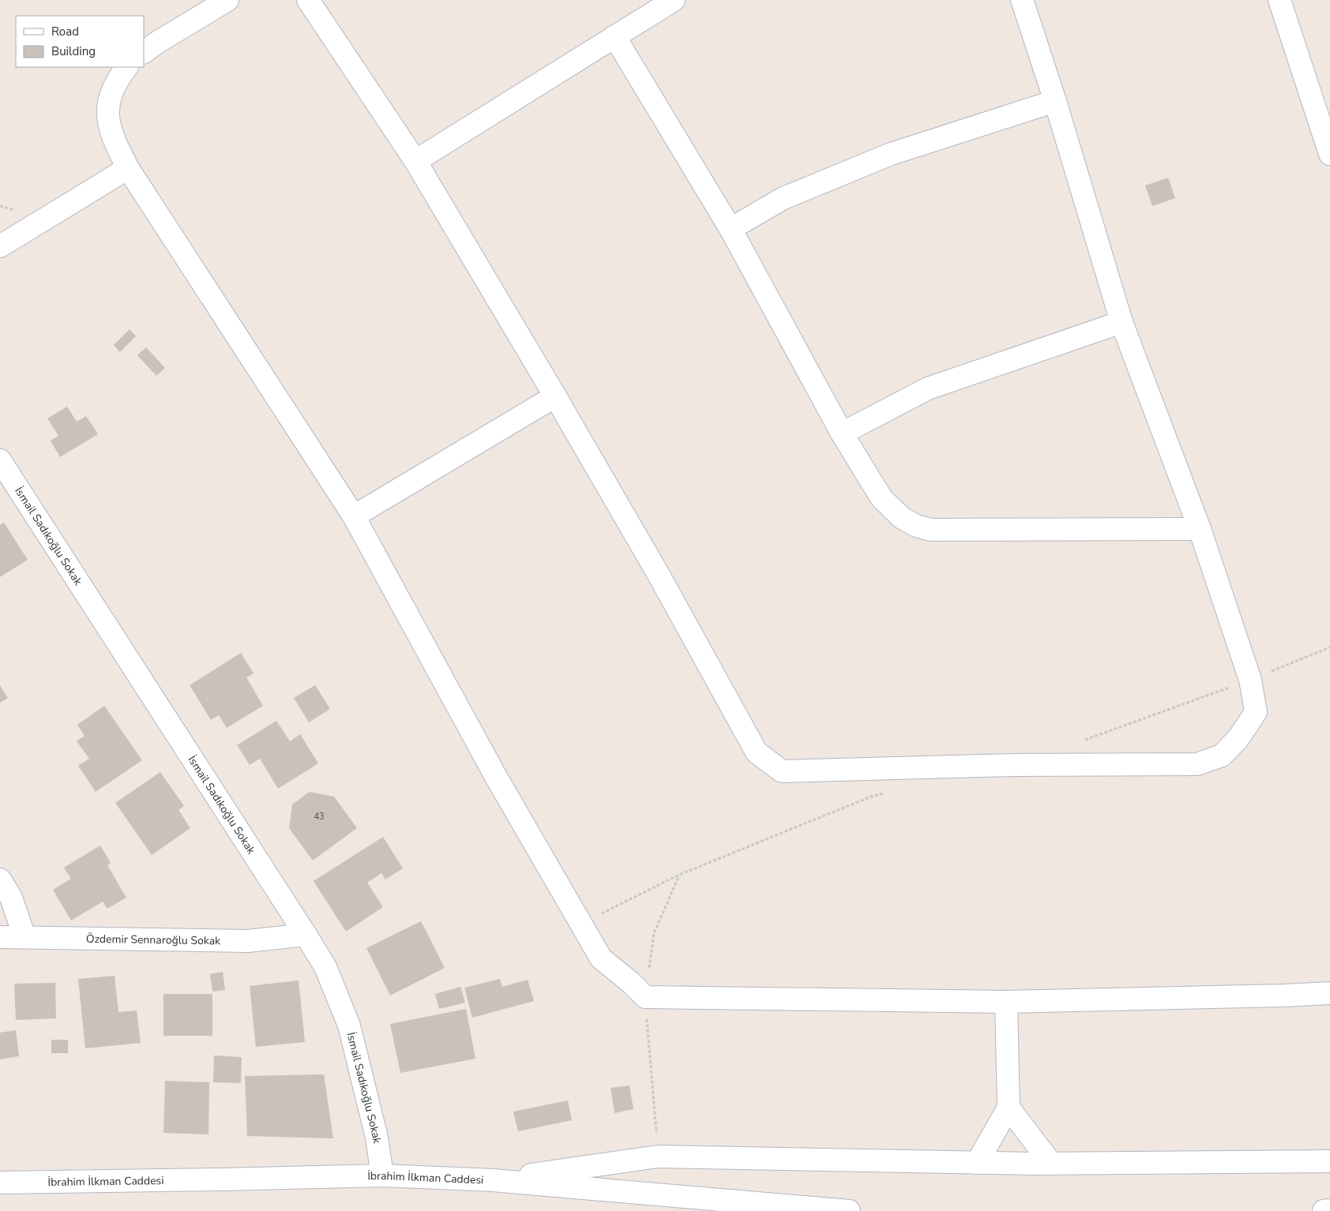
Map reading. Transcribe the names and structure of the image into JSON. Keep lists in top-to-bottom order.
{
  "streets": {
    "street": ["İsmail Sadıkoğlu Sokak", "Özdemir Sennaroğlu Sokak", "İbrahim İlkman Caddesi"]
  },
  "crossings": [
    ["İsmail Sadıkoğlu Sokak", "Özdemir Sennaroğlu Sokak"],
    ["İsmail Sadıkoğlu Sokak", "İbrahim İlkman Caddesi"]
  ],
  "house_numbers": ["43"],
  "legend": ["Road", "Building"]
}
